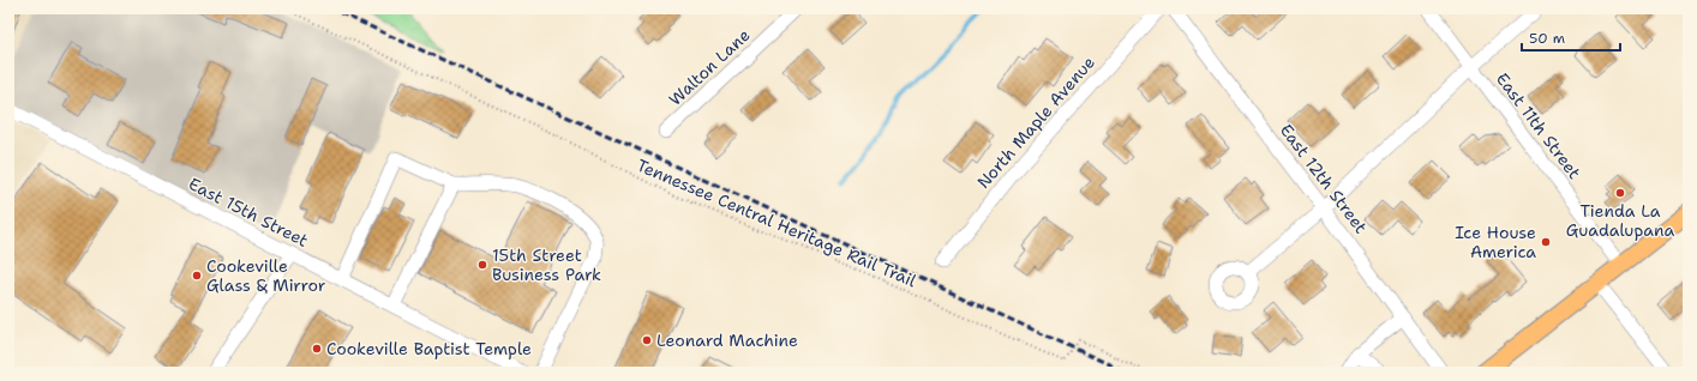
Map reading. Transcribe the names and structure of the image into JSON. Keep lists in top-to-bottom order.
{
  "streets": {
    "street": [
      "Walton Lane",
      "North Maple Avenue",
      "East 11th Street",
      "East 12th Street",
      "East 15th Street"
    ],
    "path": ["Tennessee Central Heritage Rail Trail"]
  },
  "places": [
    "Tienda La Guadalupana",
    "Ice House America",
    "15th Street Business Park",
    "Cookeville Glass & Mirror",
    "Leonard Machine",
    "Cookeville Baptist Temple"
  ],
  "scale_bar": "50 m"
}
